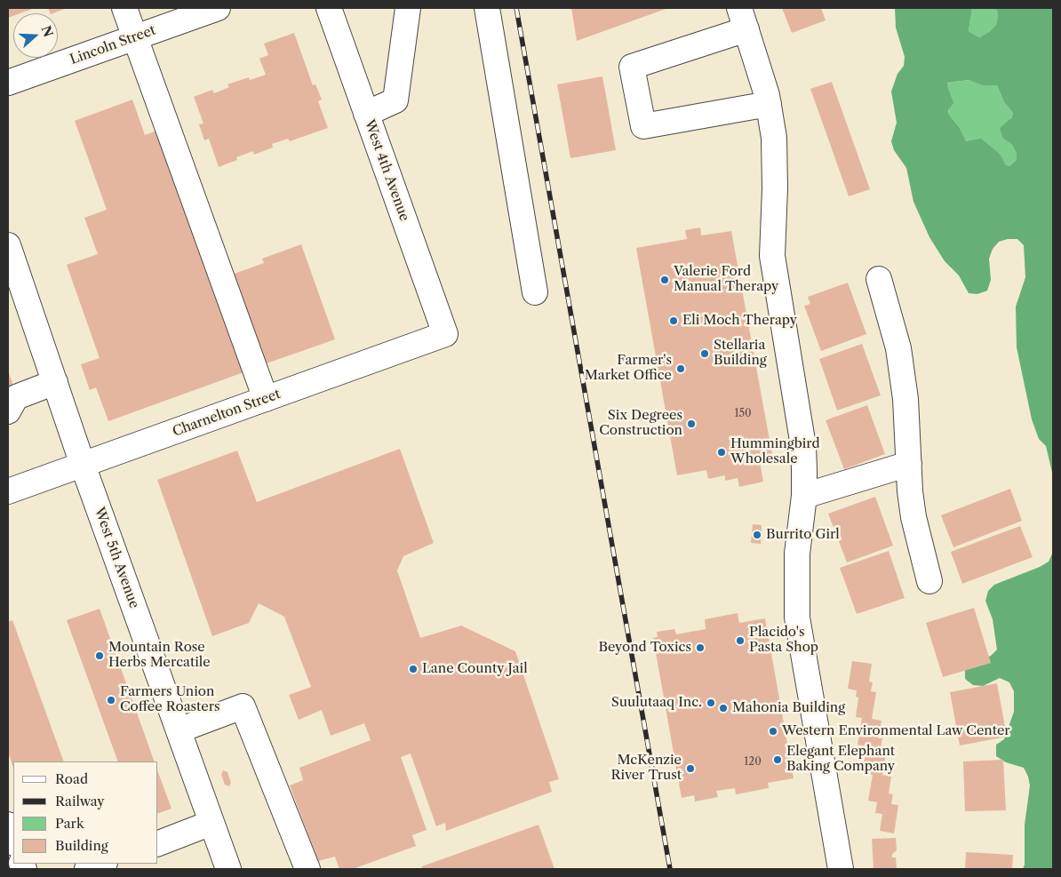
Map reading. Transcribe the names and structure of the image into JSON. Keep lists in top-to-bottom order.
{
  "streets": {
    "street": [
      "Lincoln Street",
      "West 4th Avenue",
      "Charnelton Street",
      "West 5th Avenue"
    ]
  },
  "crossings": [
    ["West 4th Avenue", "Charnelton Street"],
    ["Charnelton Street", "West 5th Avenue"]
  ],
  "places": [
    "Valerie Ford Manual Therapy",
    "Eli Moch Therapy",
    "Stellaria Building",
    "Farmer's Market Office",
    "Six Degrees Construction",
    "Hummingbird Wholesale",
    "Burrito Girl",
    "Placido's Pasta Shop",
    "Beyond Toxics",
    "Mountain Rose Herbs Mercatile",
    "Lane County Jail",
    "Farmers Union Coffee Roasters",
    "Suulutaaq Inc.",
    "Mahonia Building",
    "Western Environmental Law Center",
    "Elegant Elephant Baking Company",
    "McKenzie River Trust"
  ],
  "house_numbers": ["150", "120"],
  "legend": [
    "Road",
    "Railway",
    "Park",
    "Building"
  ],
  "north": "right"
}
